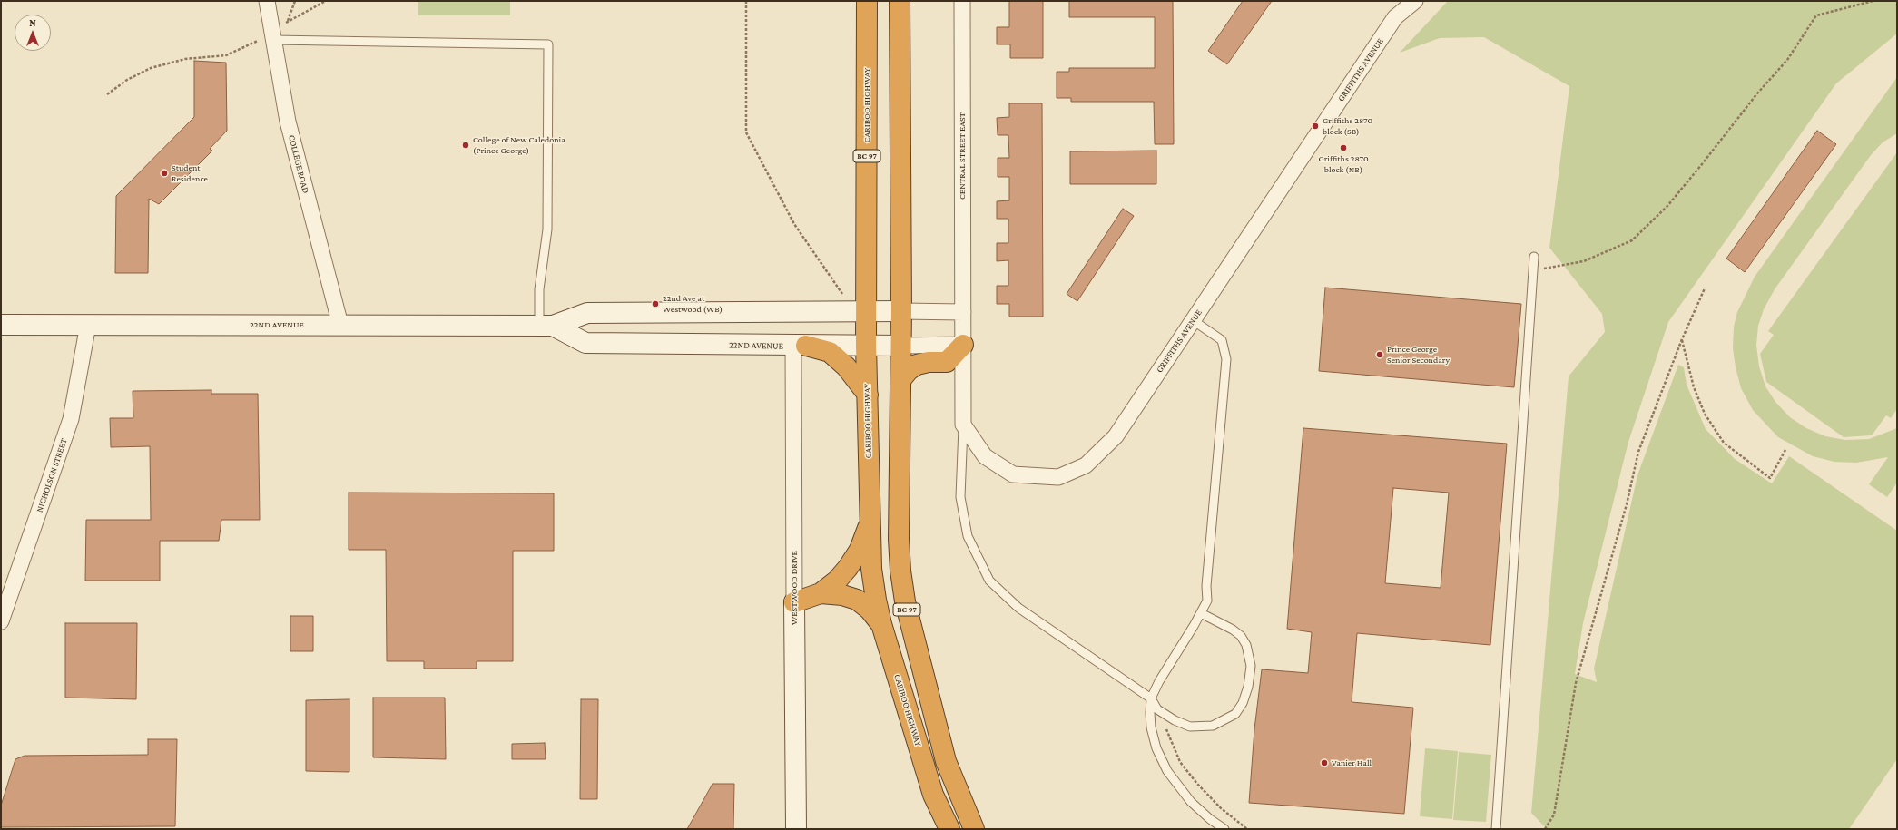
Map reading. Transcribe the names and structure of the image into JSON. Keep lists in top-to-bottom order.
{
  "streets": {
    "highway": ["CARIBOO HIGHWAY", "BC 97"],
    "street": [
      "GRIFFITHS AVENUE",
      "CENTRAL STREET EAST",
      "COLLEGE ROAD",
      "22ND AVENUE",
      "NICHOLSON STREET",
      "WESTWOOD DRIVE"
    ]
  },
  "crossings": [
    ["CARIBOO HIGHWAY", "22ND AVENUE"],
    ["BC 97", "22ND AVENUE"],
    ["CENTRAL STREET EAST", "22ND AVENUE"],
    ["COLLEGE ROAD", "22ND AVENUE"],
    ["22ND AVENUE", "NICHOLSON STREET"],
    ["22ND AVENUE", "WESTWOOD DRIVE"]
  ],
  "places": [
    "Griffiths 2870 block (SB)",
    "College of New Caledonia (Prince George)",
    "Griffiths 2870 block (NB)",
    "Student Residence",
    "22nd Ave at Westwood (WB)",
    "Prince George Senior Secondary",
    "Vanier Hall"
  ],
  "north": "top"
}
